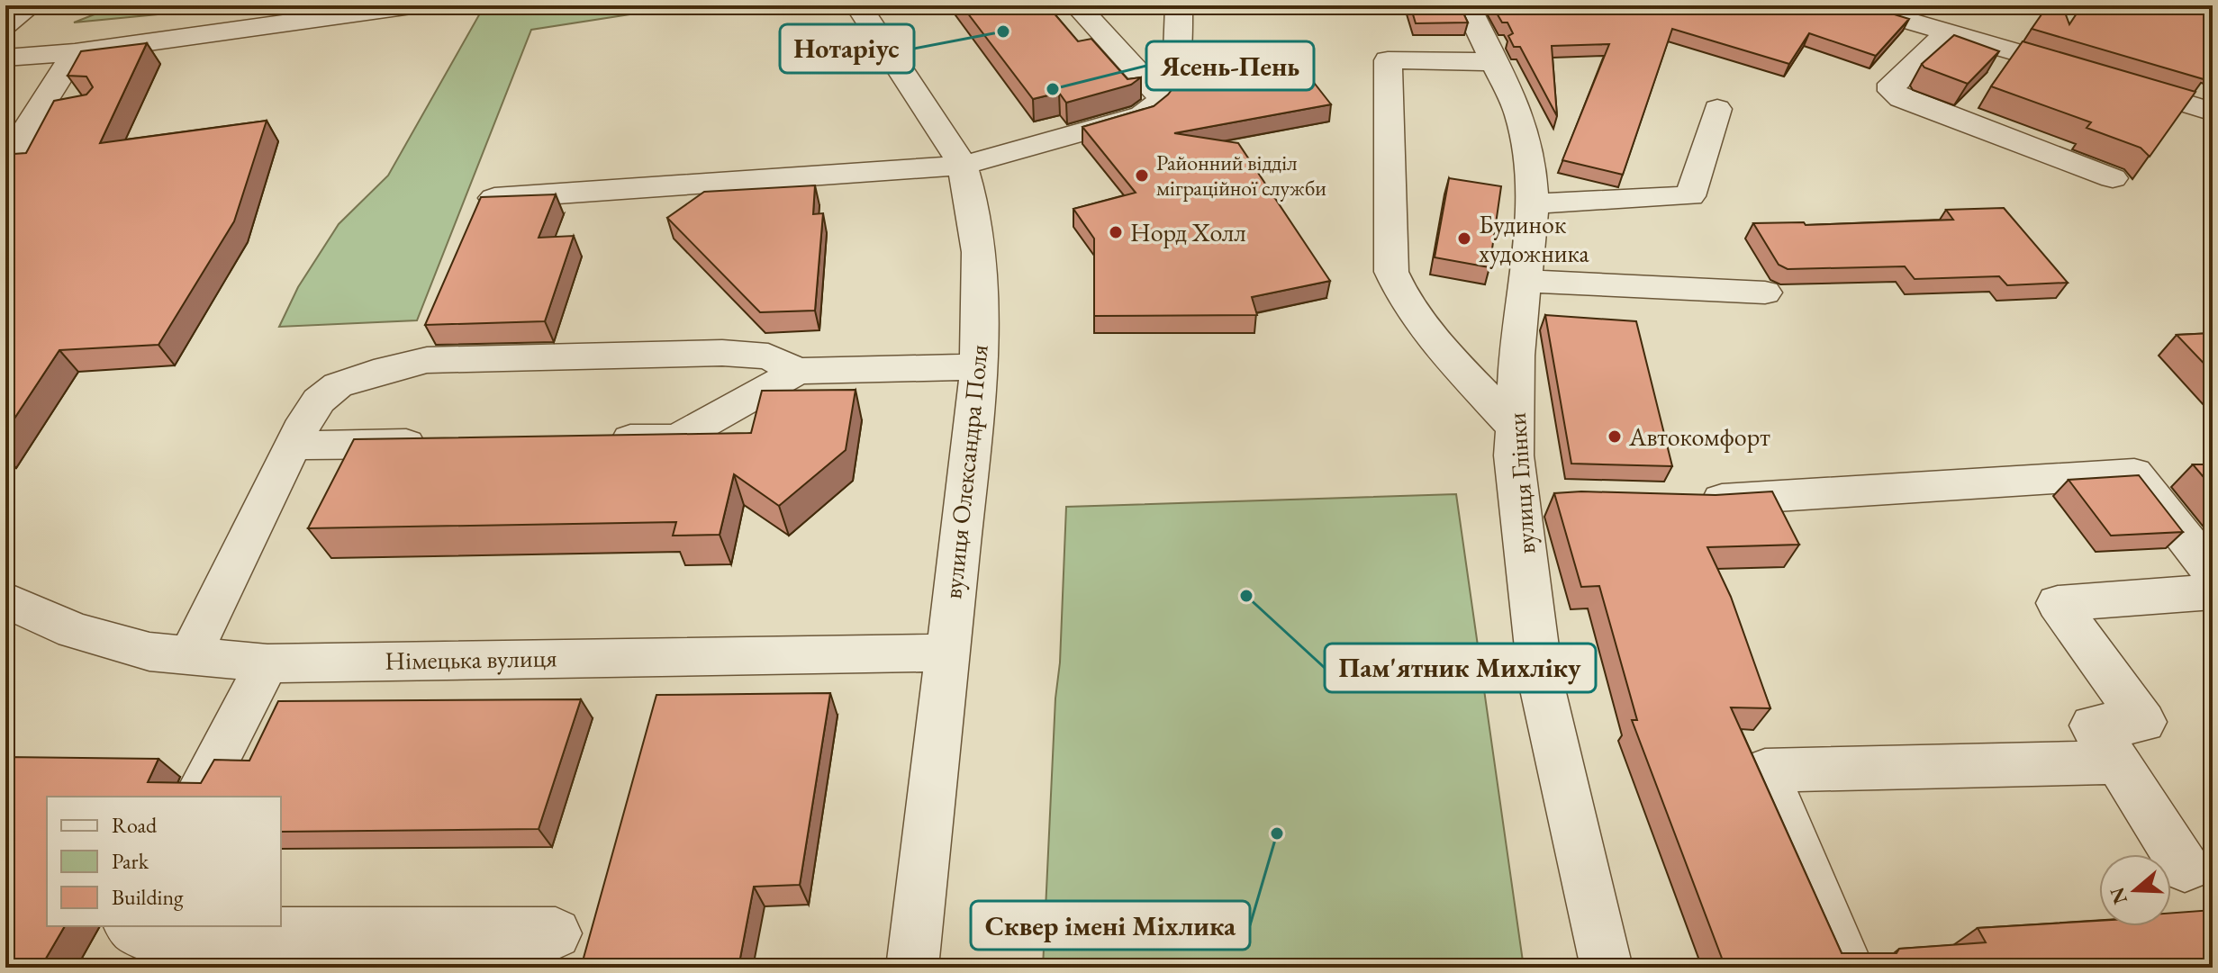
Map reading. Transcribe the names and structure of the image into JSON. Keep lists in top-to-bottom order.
{
  "streets": {
    "street": ["вулиця Олександра Поля", "вулиця Глінки", "Німецька вулиця"]
  },
  "crossings": [
    ["вулиця Олександра Поля", "Німецька вулиця"]
  ],
  "places": [
    "Нотаріус",
    "Ясень-Пень",
    "Районний вiддiл мiграцiйної служби",
    "Норд Холл",
    "Будинок художника",
    "Автокомфорт",
    "Пам'ятник Михліку",
    "Сквер імені Міхлика"
  ],
  "legend": ["Road", "Park", "Building"],
  "north": "left"
}
